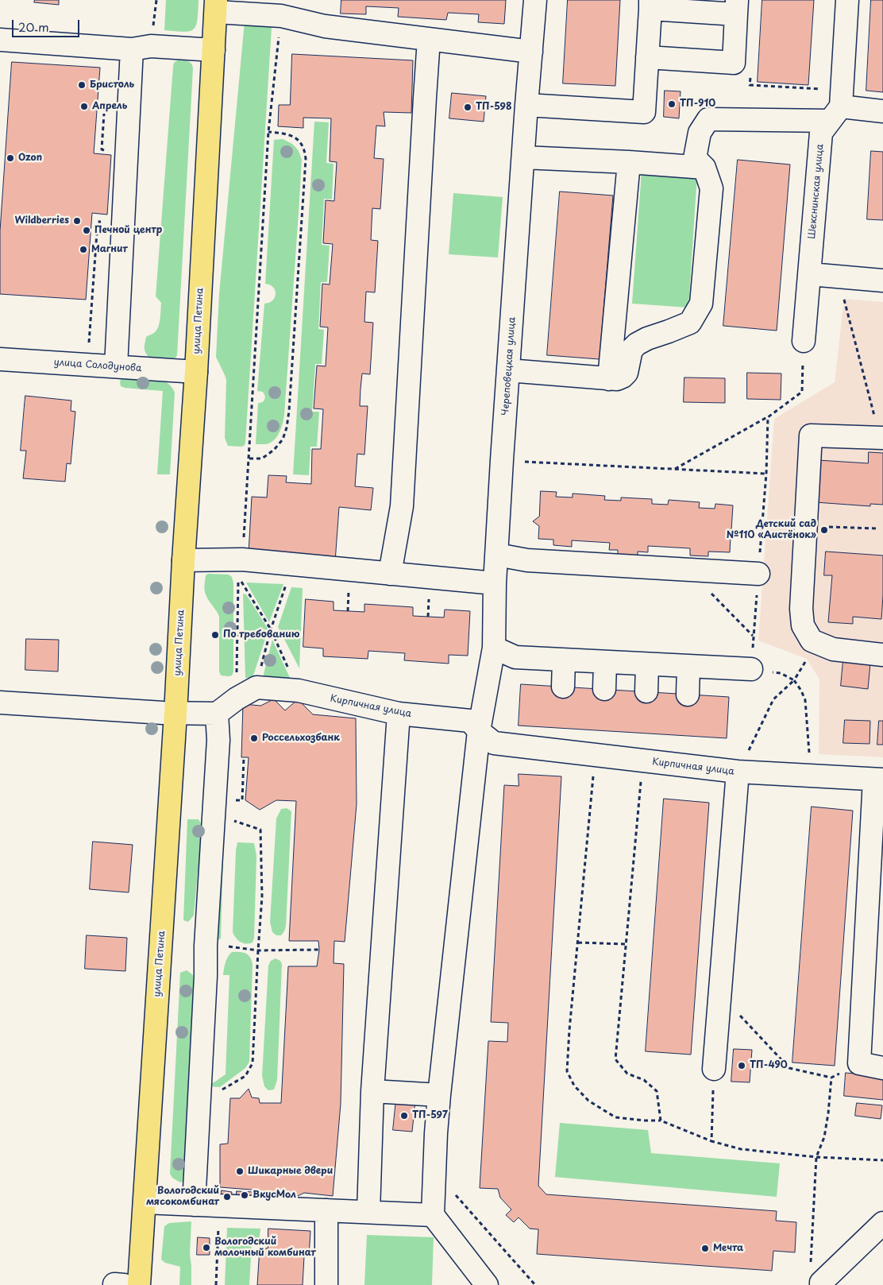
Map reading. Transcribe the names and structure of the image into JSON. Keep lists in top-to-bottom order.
{
  "streets": {
    "main road": ["улица Петина"],
    "street": [
      "Шекснинская улица",
      "улица Солодунова",
      "Череповецкая улица",
      "Кирпичная улица"
    ]
  },
  "crossings": [
    ["улица Петина", "улица Солодунова"],
    ["Череповецкая улица", "Кирпичная улица"]
  ],
  "places": [
    "Бристоль",
    "ТП-910",
    "Апрель",
    "ТП-598",
    "Ozon",
    "Wildberries",
    "Печной центр",
    "Магнит",
    "Детский сад №110 «Аистёнок»",
    "По требованию",
    "Россельхозбанк",
    "ТП-490",
    "ТП-597",
    "Шикарные двери",
    "ВкусМол",
    "Вологодский мясокомбинат",
    "Вологодский молочный комбинат",
    "Мечта"
  ],
  "scale_bar": "20 m"
}
